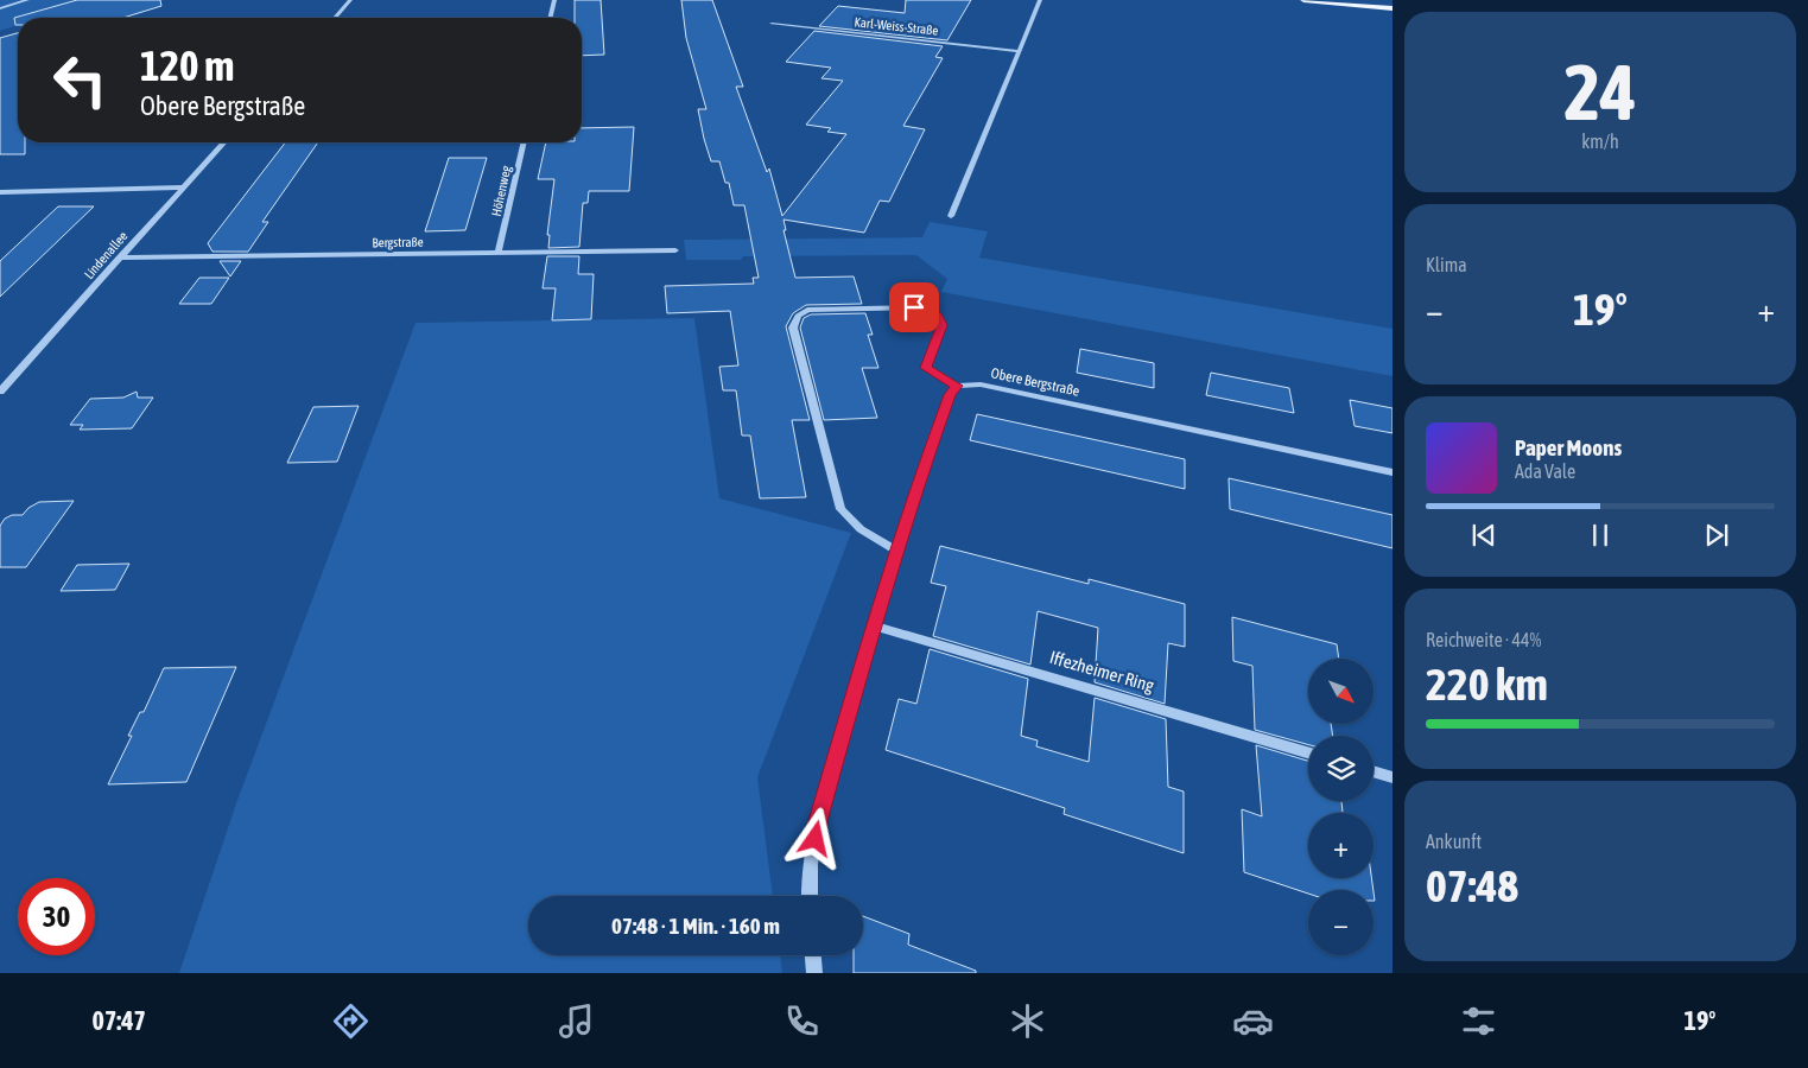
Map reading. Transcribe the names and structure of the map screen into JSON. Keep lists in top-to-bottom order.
{
  "streets": {
    "street": [
      "Karl-Weiss-Straße",
      "Höhenweg",
      "Bergstraße",
      "Lindenallee",
      "Obere Bergstraße",
      "Iffezheimer Ring"
    ]
  },
  "crossings": [
    ["Höhenweg", "Bergstraße"],
    ["Bergstraße", "Lindenallee"]
  ],
  "north": "bottom right",
  "page": {
    "tile": [
      ["24", "km/h"],
      "Klima",
      ["Reichweite · 44%", "220 km"],
      ["Ankunft", "07:48"]
    ],
    "turn": ["120 m", "Obere Bergstraße"],
    "heat": ["−", "19°", "+"],
    "song": ["Paper Moons", "Ada Vale"],
    "map_buttons": ["+", "−"],
    "limit": "30",
    "trip": "07:48 · 1 Min. · 160 m",
    "tabs": ["07:47", "19°"]
  }
}
